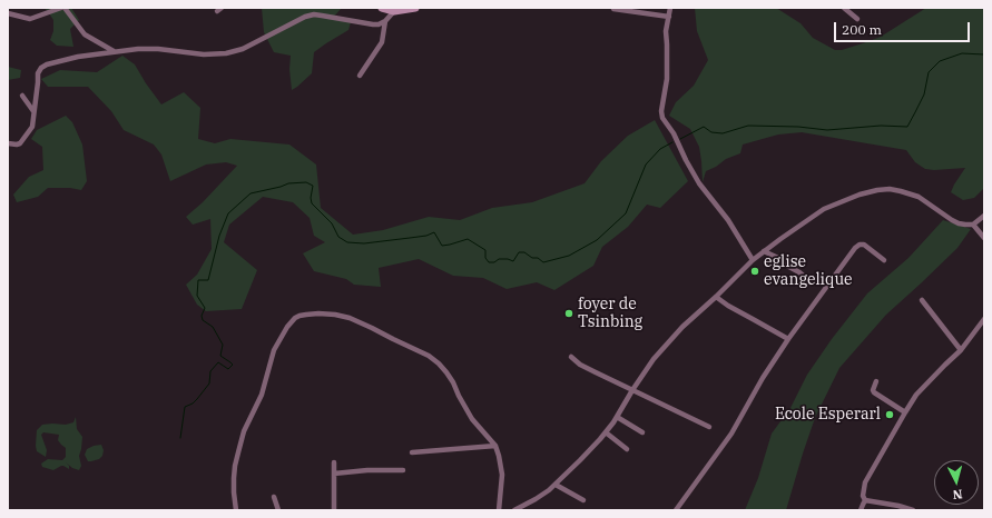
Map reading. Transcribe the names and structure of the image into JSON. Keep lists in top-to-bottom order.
{
  "places": ["eglise evangelique", "foyer de Tsinbing", "Ecole Esperarl"],
  "scale_bar": "200 m",
  "north": "bottom"
}
